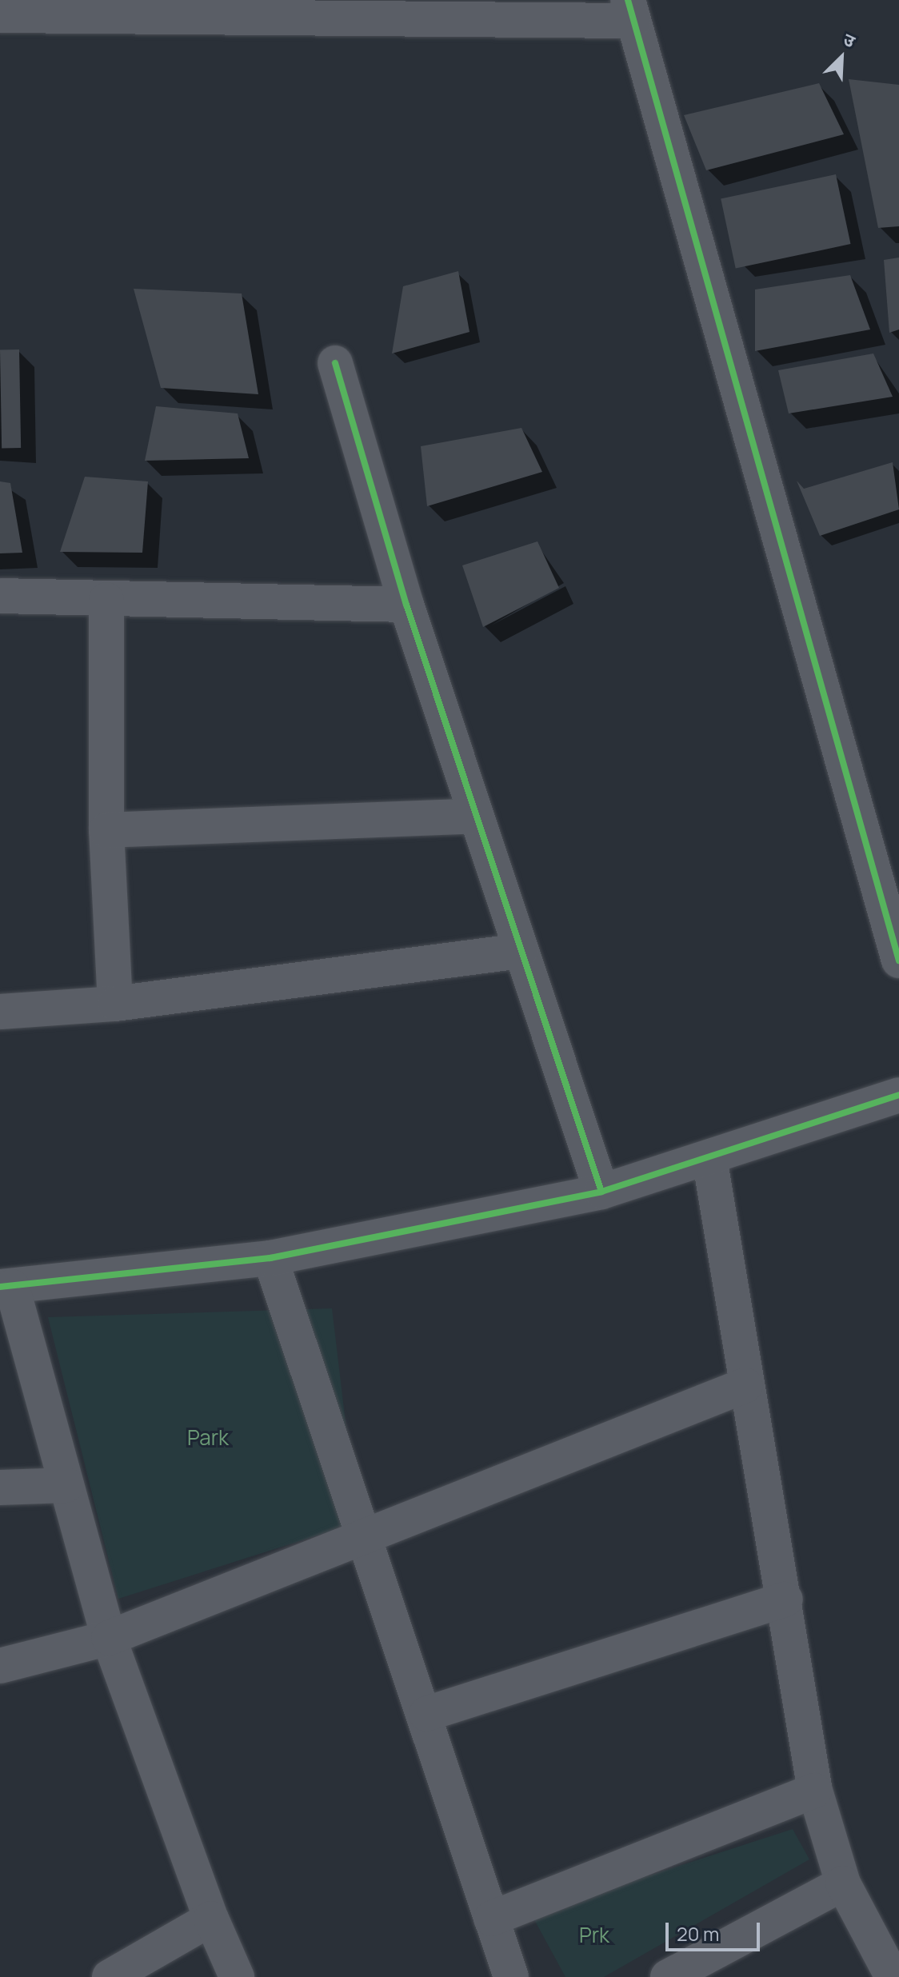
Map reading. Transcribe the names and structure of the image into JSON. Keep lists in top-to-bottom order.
{
  "parks": ["Park", "Prk"],
  "scale_bar": "20 m",
  "north": "top right"
}
